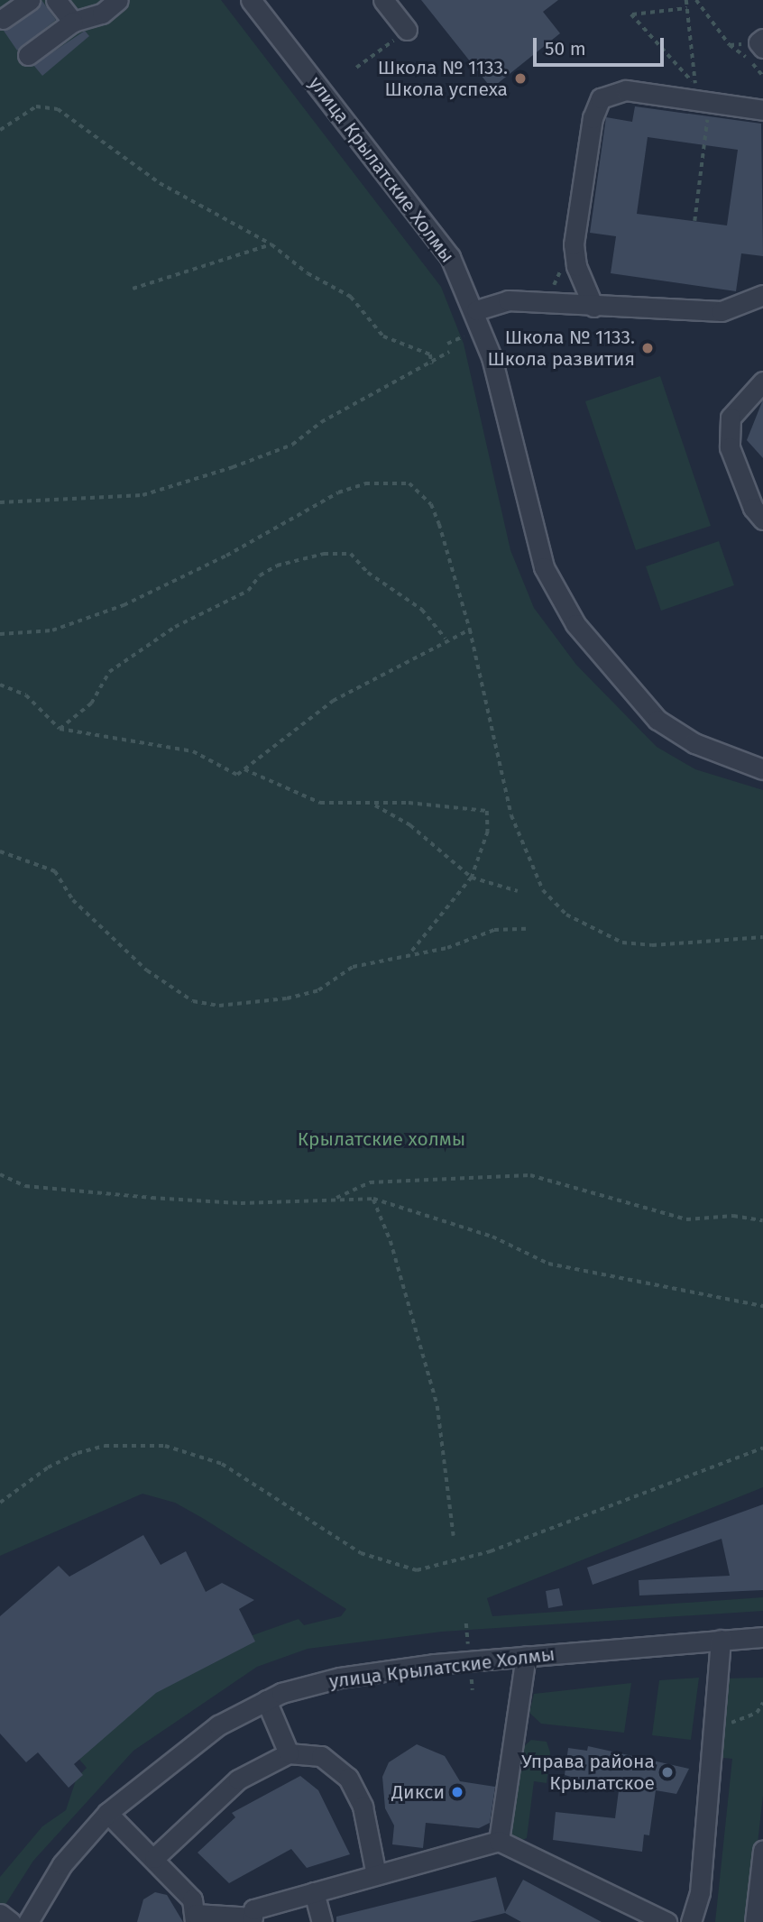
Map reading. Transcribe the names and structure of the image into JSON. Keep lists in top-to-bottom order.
{
  "streets": {
    "street": ["улица Крылатские Холмы"]
  },
  "parks": ["Крылатские холмы"],
  "places": [
    "Школа № 1133. Школа успеха",
    "Школа № 1133. Школа развития",
    "Управа района Крылатское",
    "Дикси"
  ],
  "scale_bar": "50 m"
}
